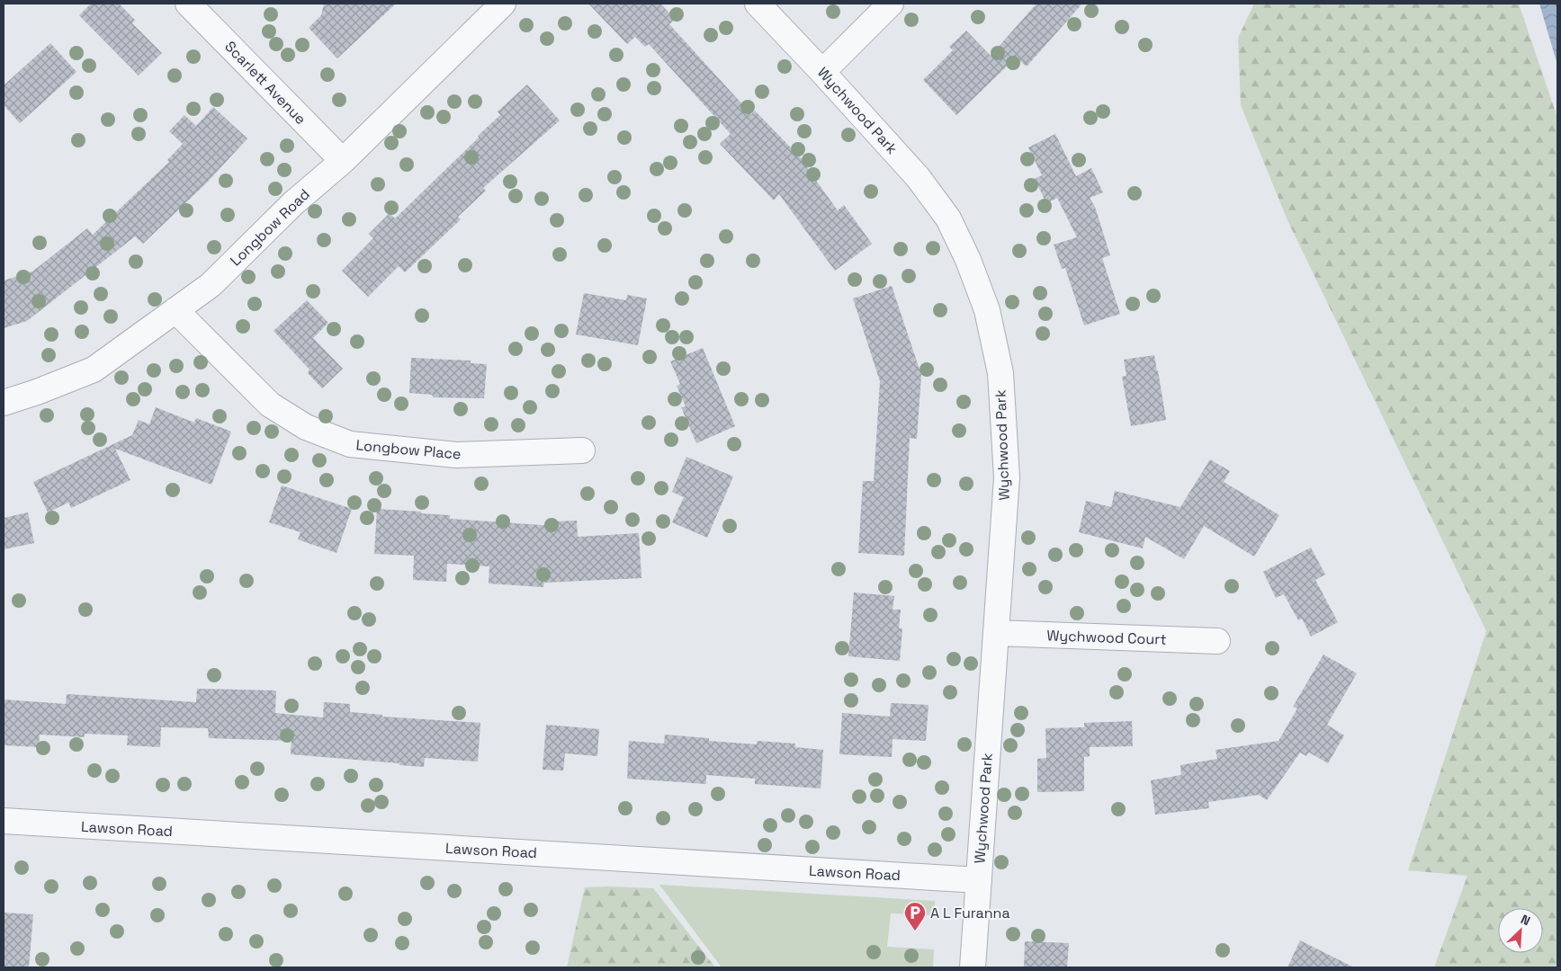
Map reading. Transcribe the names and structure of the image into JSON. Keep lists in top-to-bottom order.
{
  "streets": {
    "street": [
      "Scarlett Avenue",
      "Wychwood Park",
      "Longbow Road",
      "Longbow Place",
      "Wychwood Court",
      "Lawson Road"
    ]
  },
  "crossings": [
    ["Scarlett Avenue", "Longbow Road"],
    ["Wychwood Park", "Wychwood Court"],
    ["Wychwood Park", "Lawson Road"],
    ["Longbow Road", "Longbow Place"]
  ],
  "places": {
    "parking": ["A L Furanna"]
  },
  "north": "top right"
}
